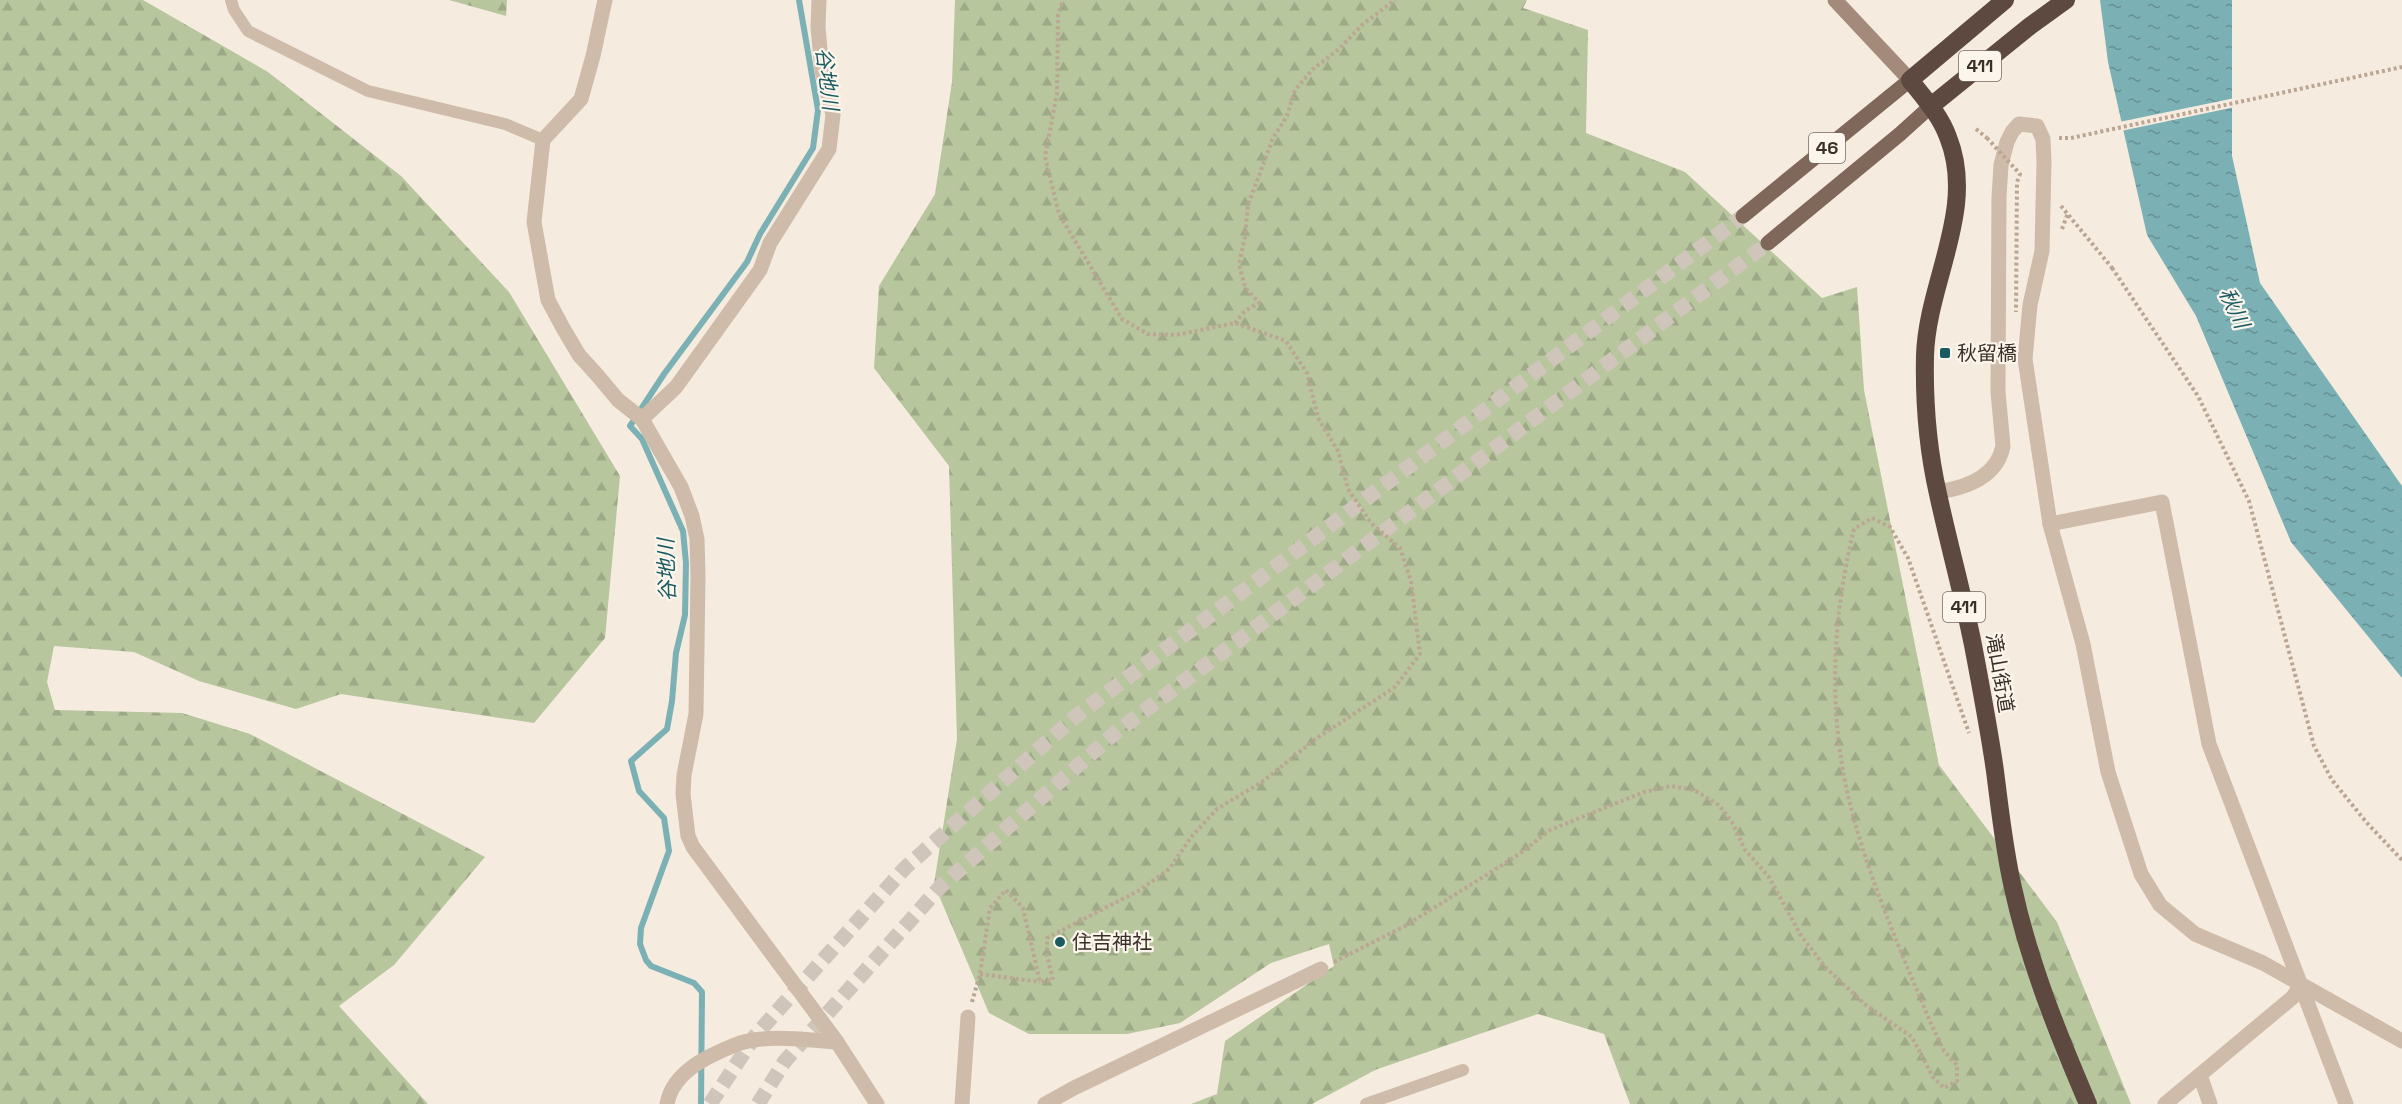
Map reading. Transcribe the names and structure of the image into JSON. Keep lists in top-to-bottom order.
{
  "streets": {
    "highway": ["411", "滝山街道"],
    "main road": ["46"]
  },
  "crossings": [
    ["411", "46"],
    ["411", "滝山街道"],
    ["46", "滝山街道"]
  ],
  "water": ["谷地川", "秋川"],
  "places": {
    "transit": ["秋留橋"],
    "other": ["住吉神社"]
  }
}
